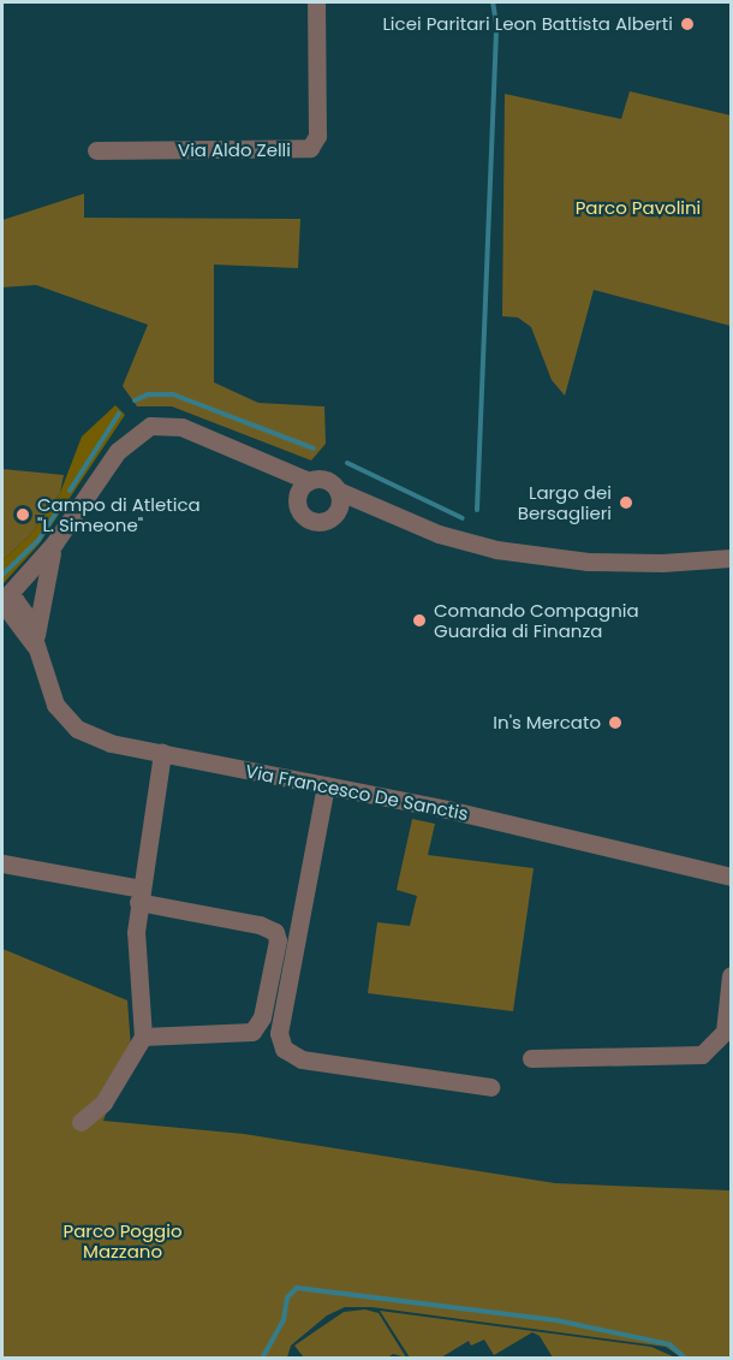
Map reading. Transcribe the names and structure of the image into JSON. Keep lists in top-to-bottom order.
{
  "streets": {
    "street": ["Via Aldo Zelli", "Via Francesco De Sanctis"]
  },
  "parks": ["Parco Pavolini", "Parco Poggio Mazzano"],
  "places": [
    "Licei Paritari Leon Battista Alberti",
    "Largo dei Bersaglieri",
    "Campo di Atletica \"L. Simeone\"",
    "Comando Compagnia Guardia di Finanza",
    "In's Mercato"
  ]
}
